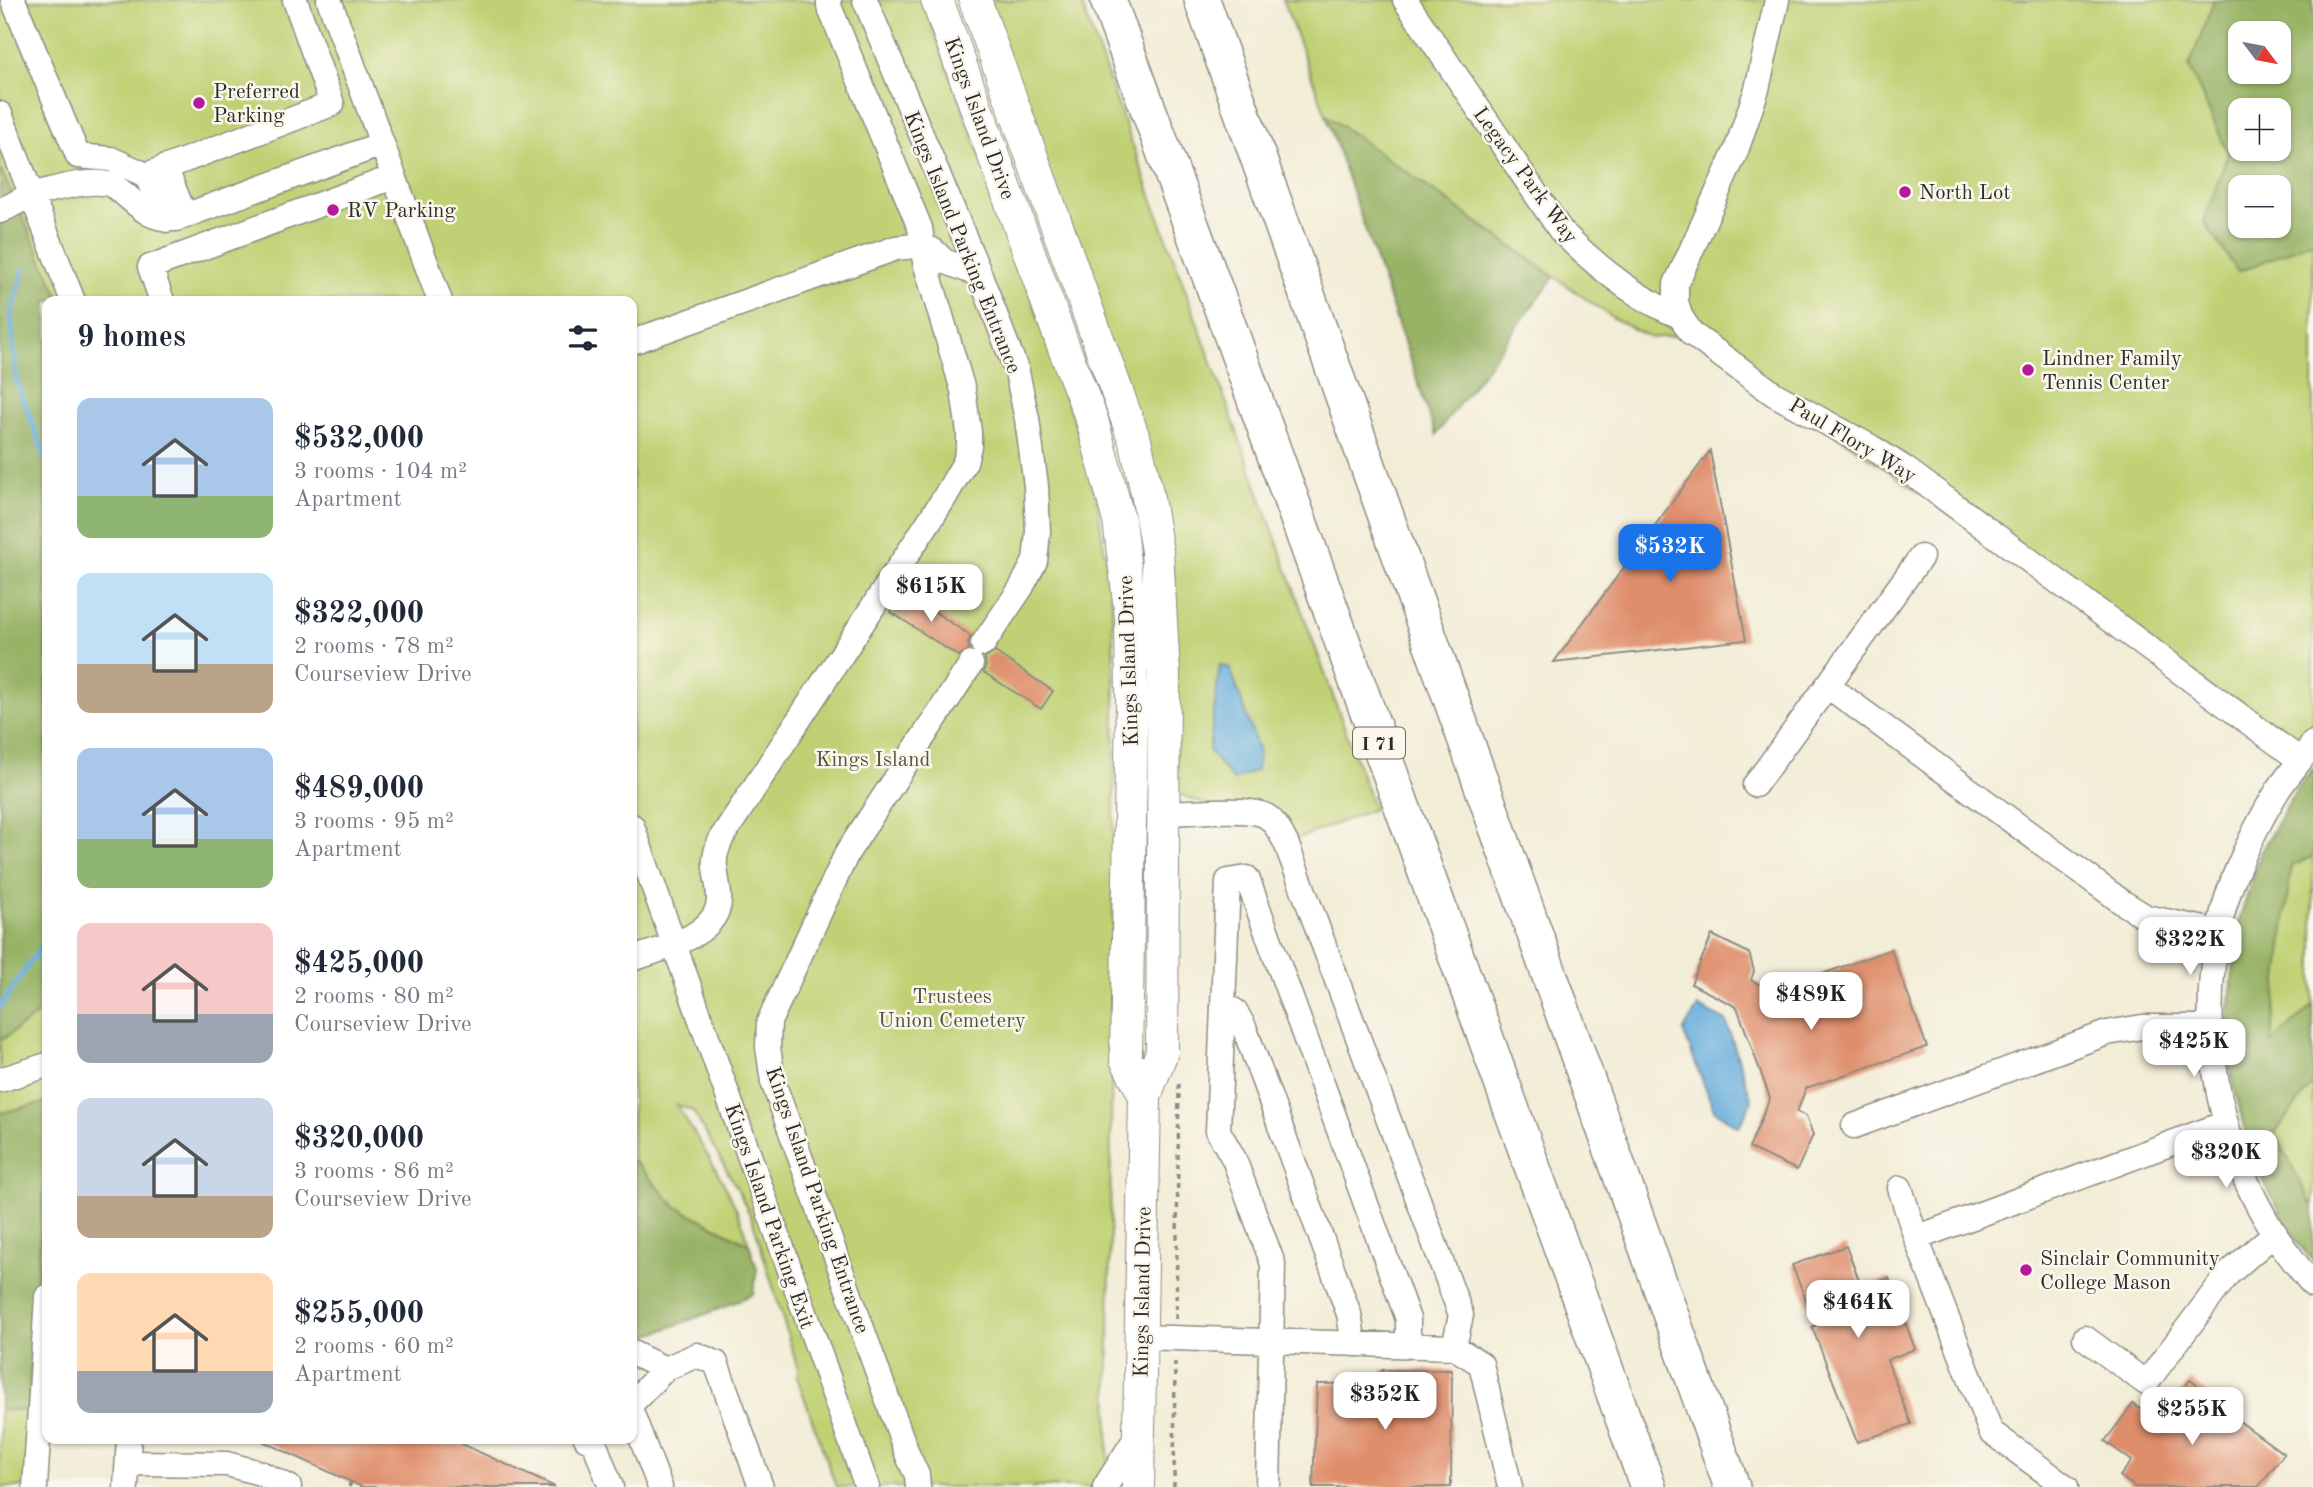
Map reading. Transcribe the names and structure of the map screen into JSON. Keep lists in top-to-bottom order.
{
  "streets": {
    "highway": ["I 71"],
    "main road": ["Kings Island Drive"],
    "street": [
      "Legacy Park Way",
      "Kings Island Parking Entrance",
      "Paul Flory Way",
      "Kings Island Parking Exit"
    ]
  },
  "crossings": [
    ["Legacy Park Way", "Paul Flory Way"]
  ],
  "parks": ["Kings Island", "Trustees Union Cemetery"],
  "places": [
    "Preferred Parking",
    "North Lot",
    "RV Parking",
    "Lindner Family Tennis Center",
    "Sinclair Community College Mason"
  ],
  "north": "bottom right",
  "page": {
    "map_buttons": ["+", "−"],
    "heading": "9 homes",
    "list": [
      {
        "name": "$532,000",
        "note": "3 rooms · 104 m² · Apartment"
      },
      {
        "name": "$322,000",
        "note": "2 rooms · 78 m² · Courseview Drive"
      },
      {
        "name": "$489,000",
        "note": "3 rooms · 95 m² · Apartment"
      },
      {
        "name": "$425,000",
        "note": "2 rooms · 80 m² · Courseview Drive"
      },
      {
        "name": "$320,000",
        "note": "3 rooms · 86 m² · Courseview Drive"
      },
      {
        "name": "$255,000",
        "note": "2 rooms · 60 m² · Apartment"
      }
    ],
    "price": [
      "$532K",
      "$615K",
      "$322K",
      "$489K",
      "$425K",
      "$320K",
      "$464K",
      "$352K",
      "$255K"
    ]
  }
}
